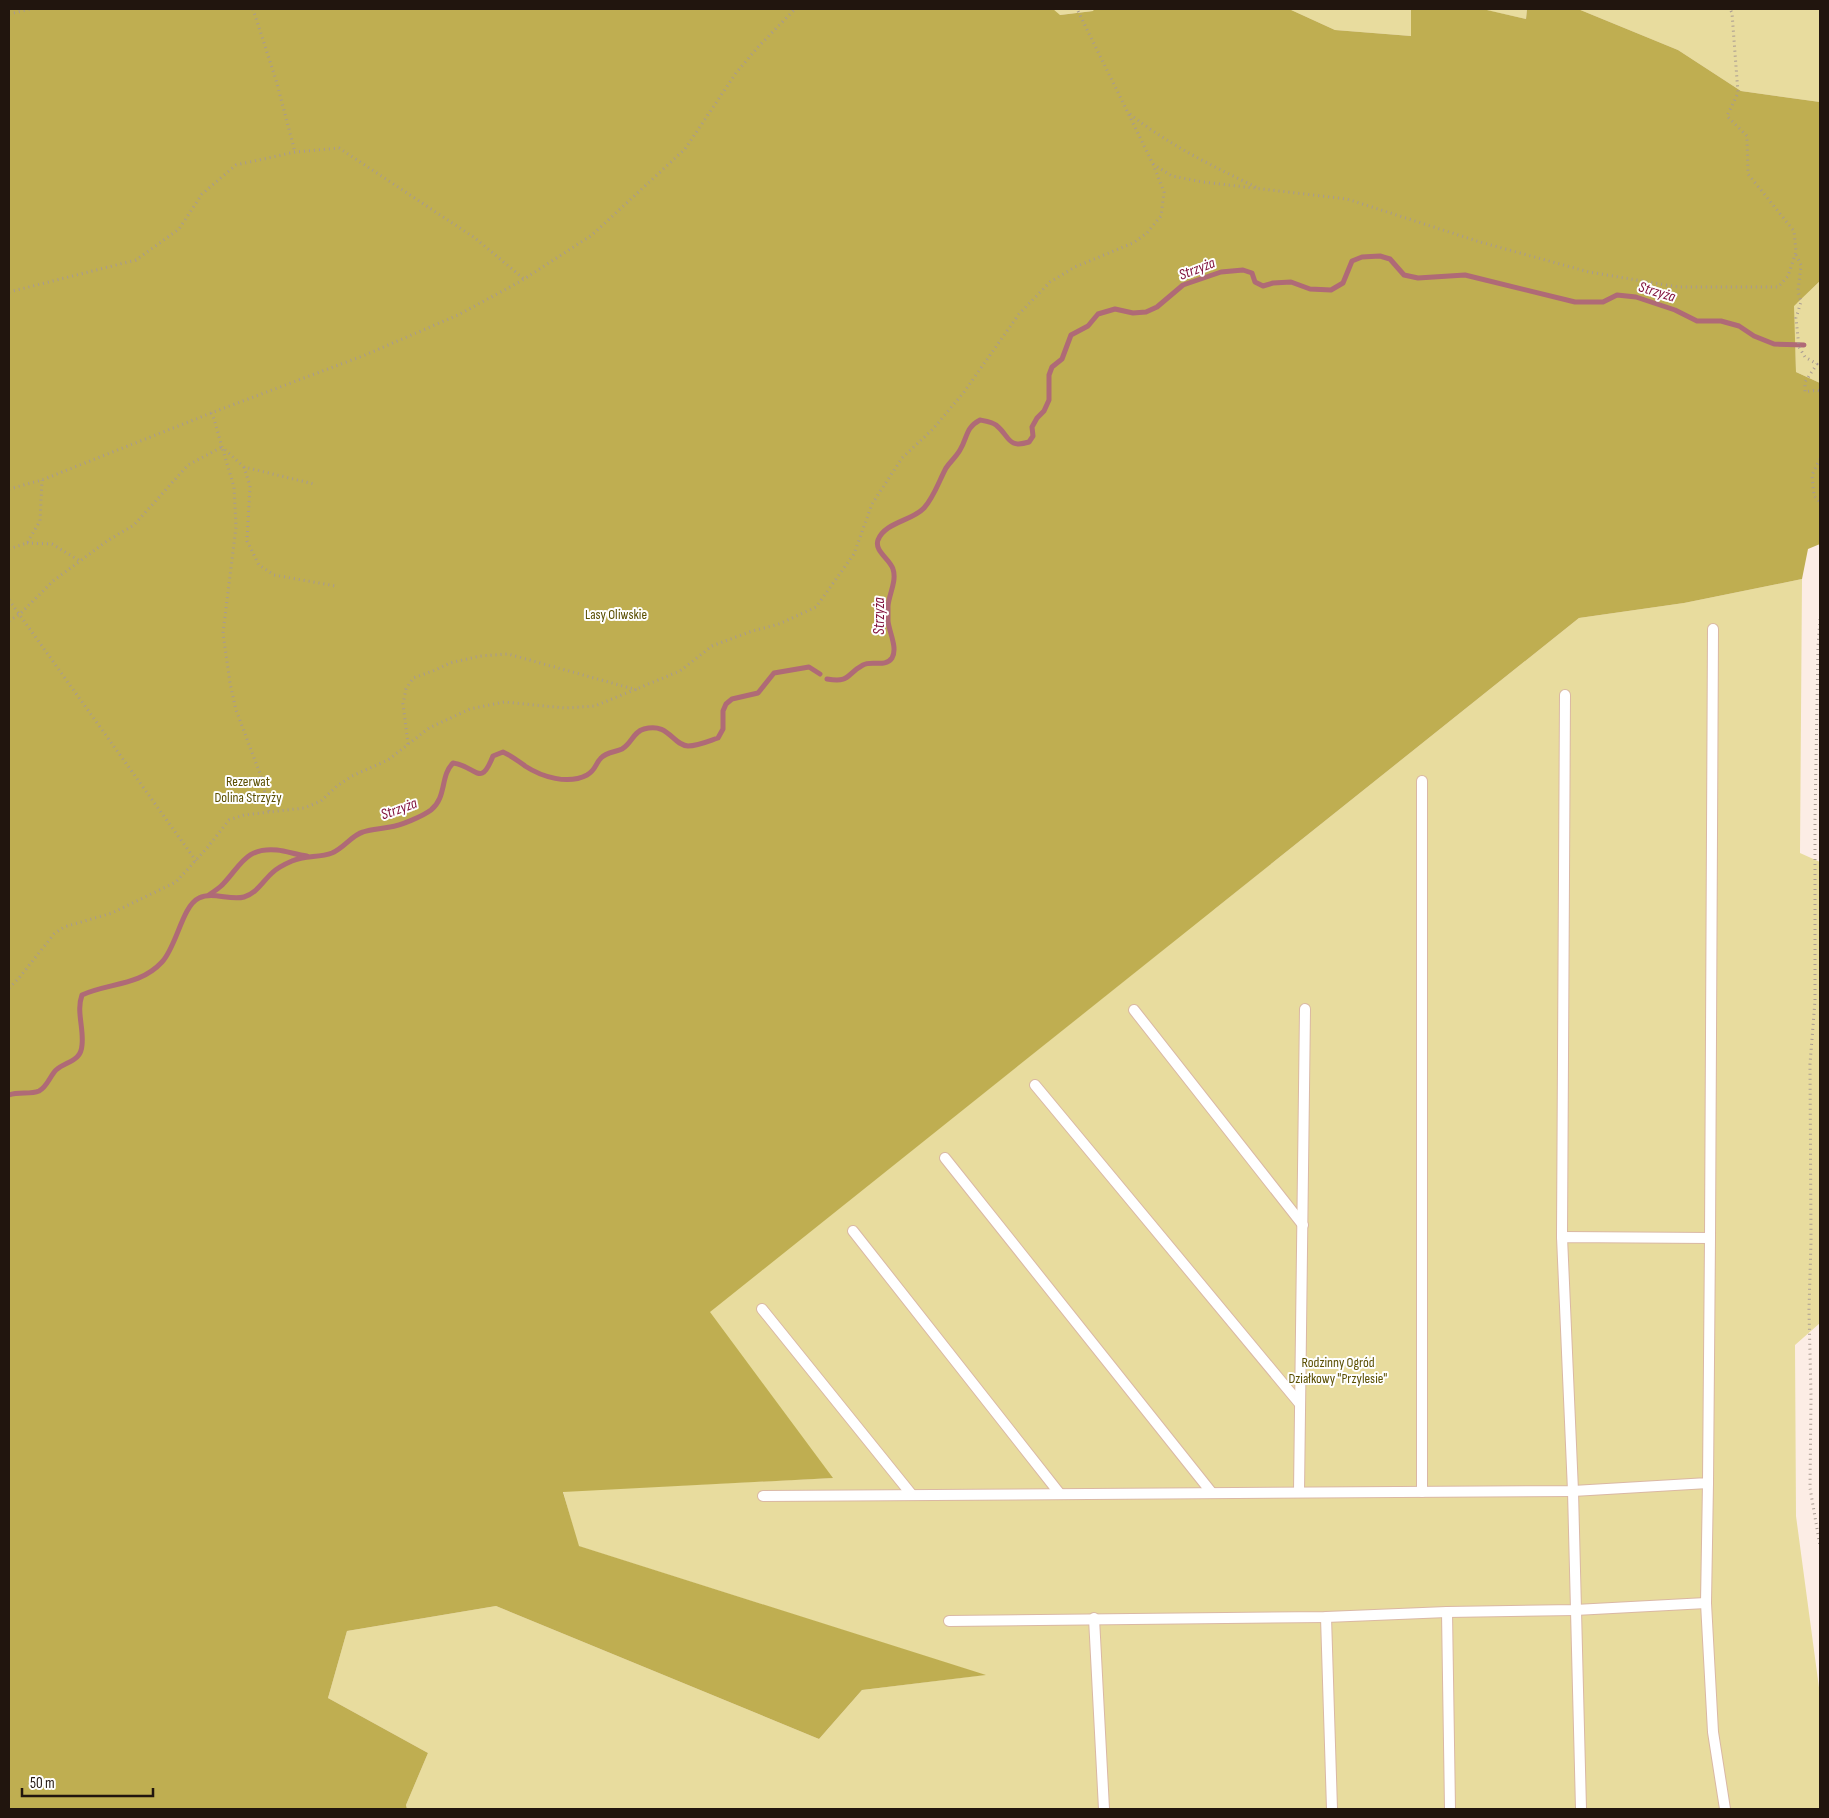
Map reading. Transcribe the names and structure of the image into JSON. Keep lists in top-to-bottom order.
{
  "water": ["Strzyża"],
  "parks": ["Lasy Oliwskie", "Rezerwat Dolina Strzyży", "Rodzinny Ogród Działkowy \"Przylesie\""],
  "scale_bar": "50 m"
}
